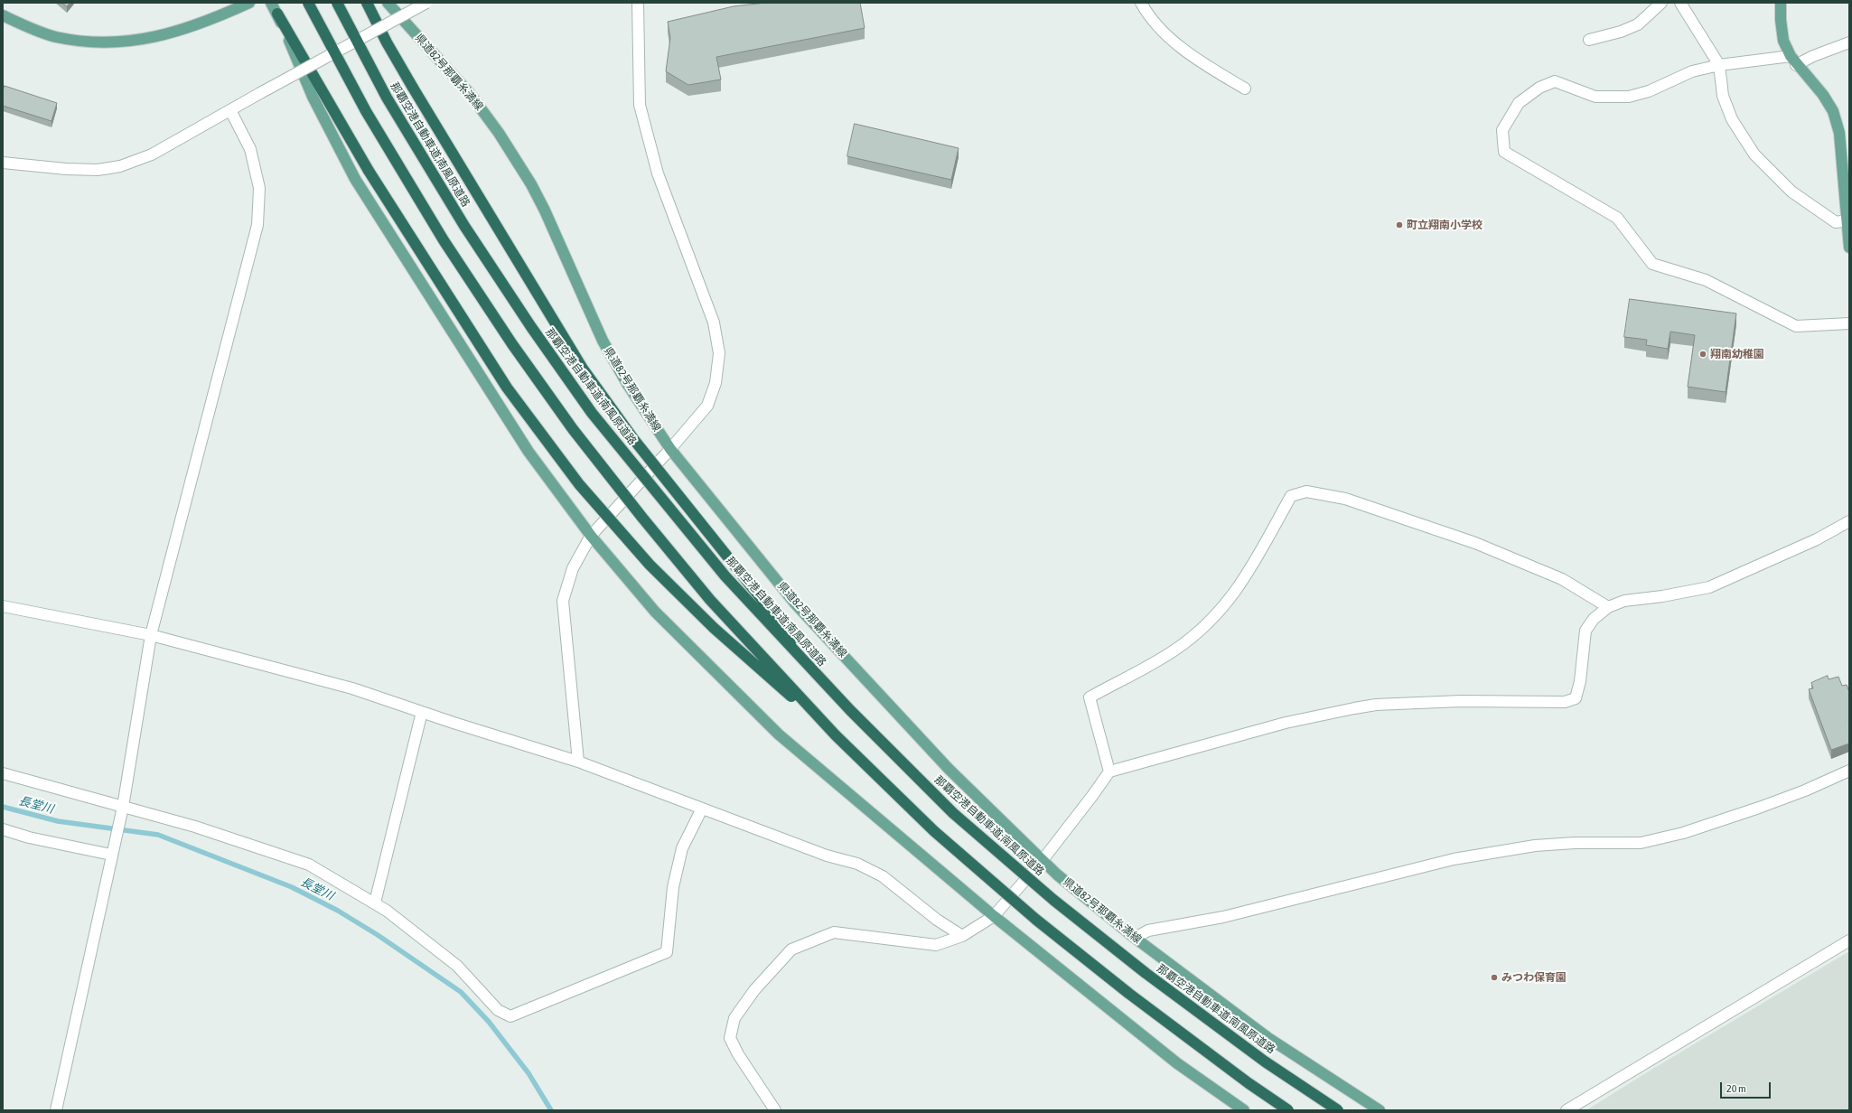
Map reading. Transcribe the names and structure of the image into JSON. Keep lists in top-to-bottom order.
{
  "streets": {
    "highway": ["那覇空港自動車道;南風原道路"],
    "main road": ["県道82号那覇糸満線"]
  },
  "water": ["長堂川"],
  "places": ["町立翔南小学校", "翔南幼稚園", "みつわ保育園"],
  "scale_bar": "20 m"
}
